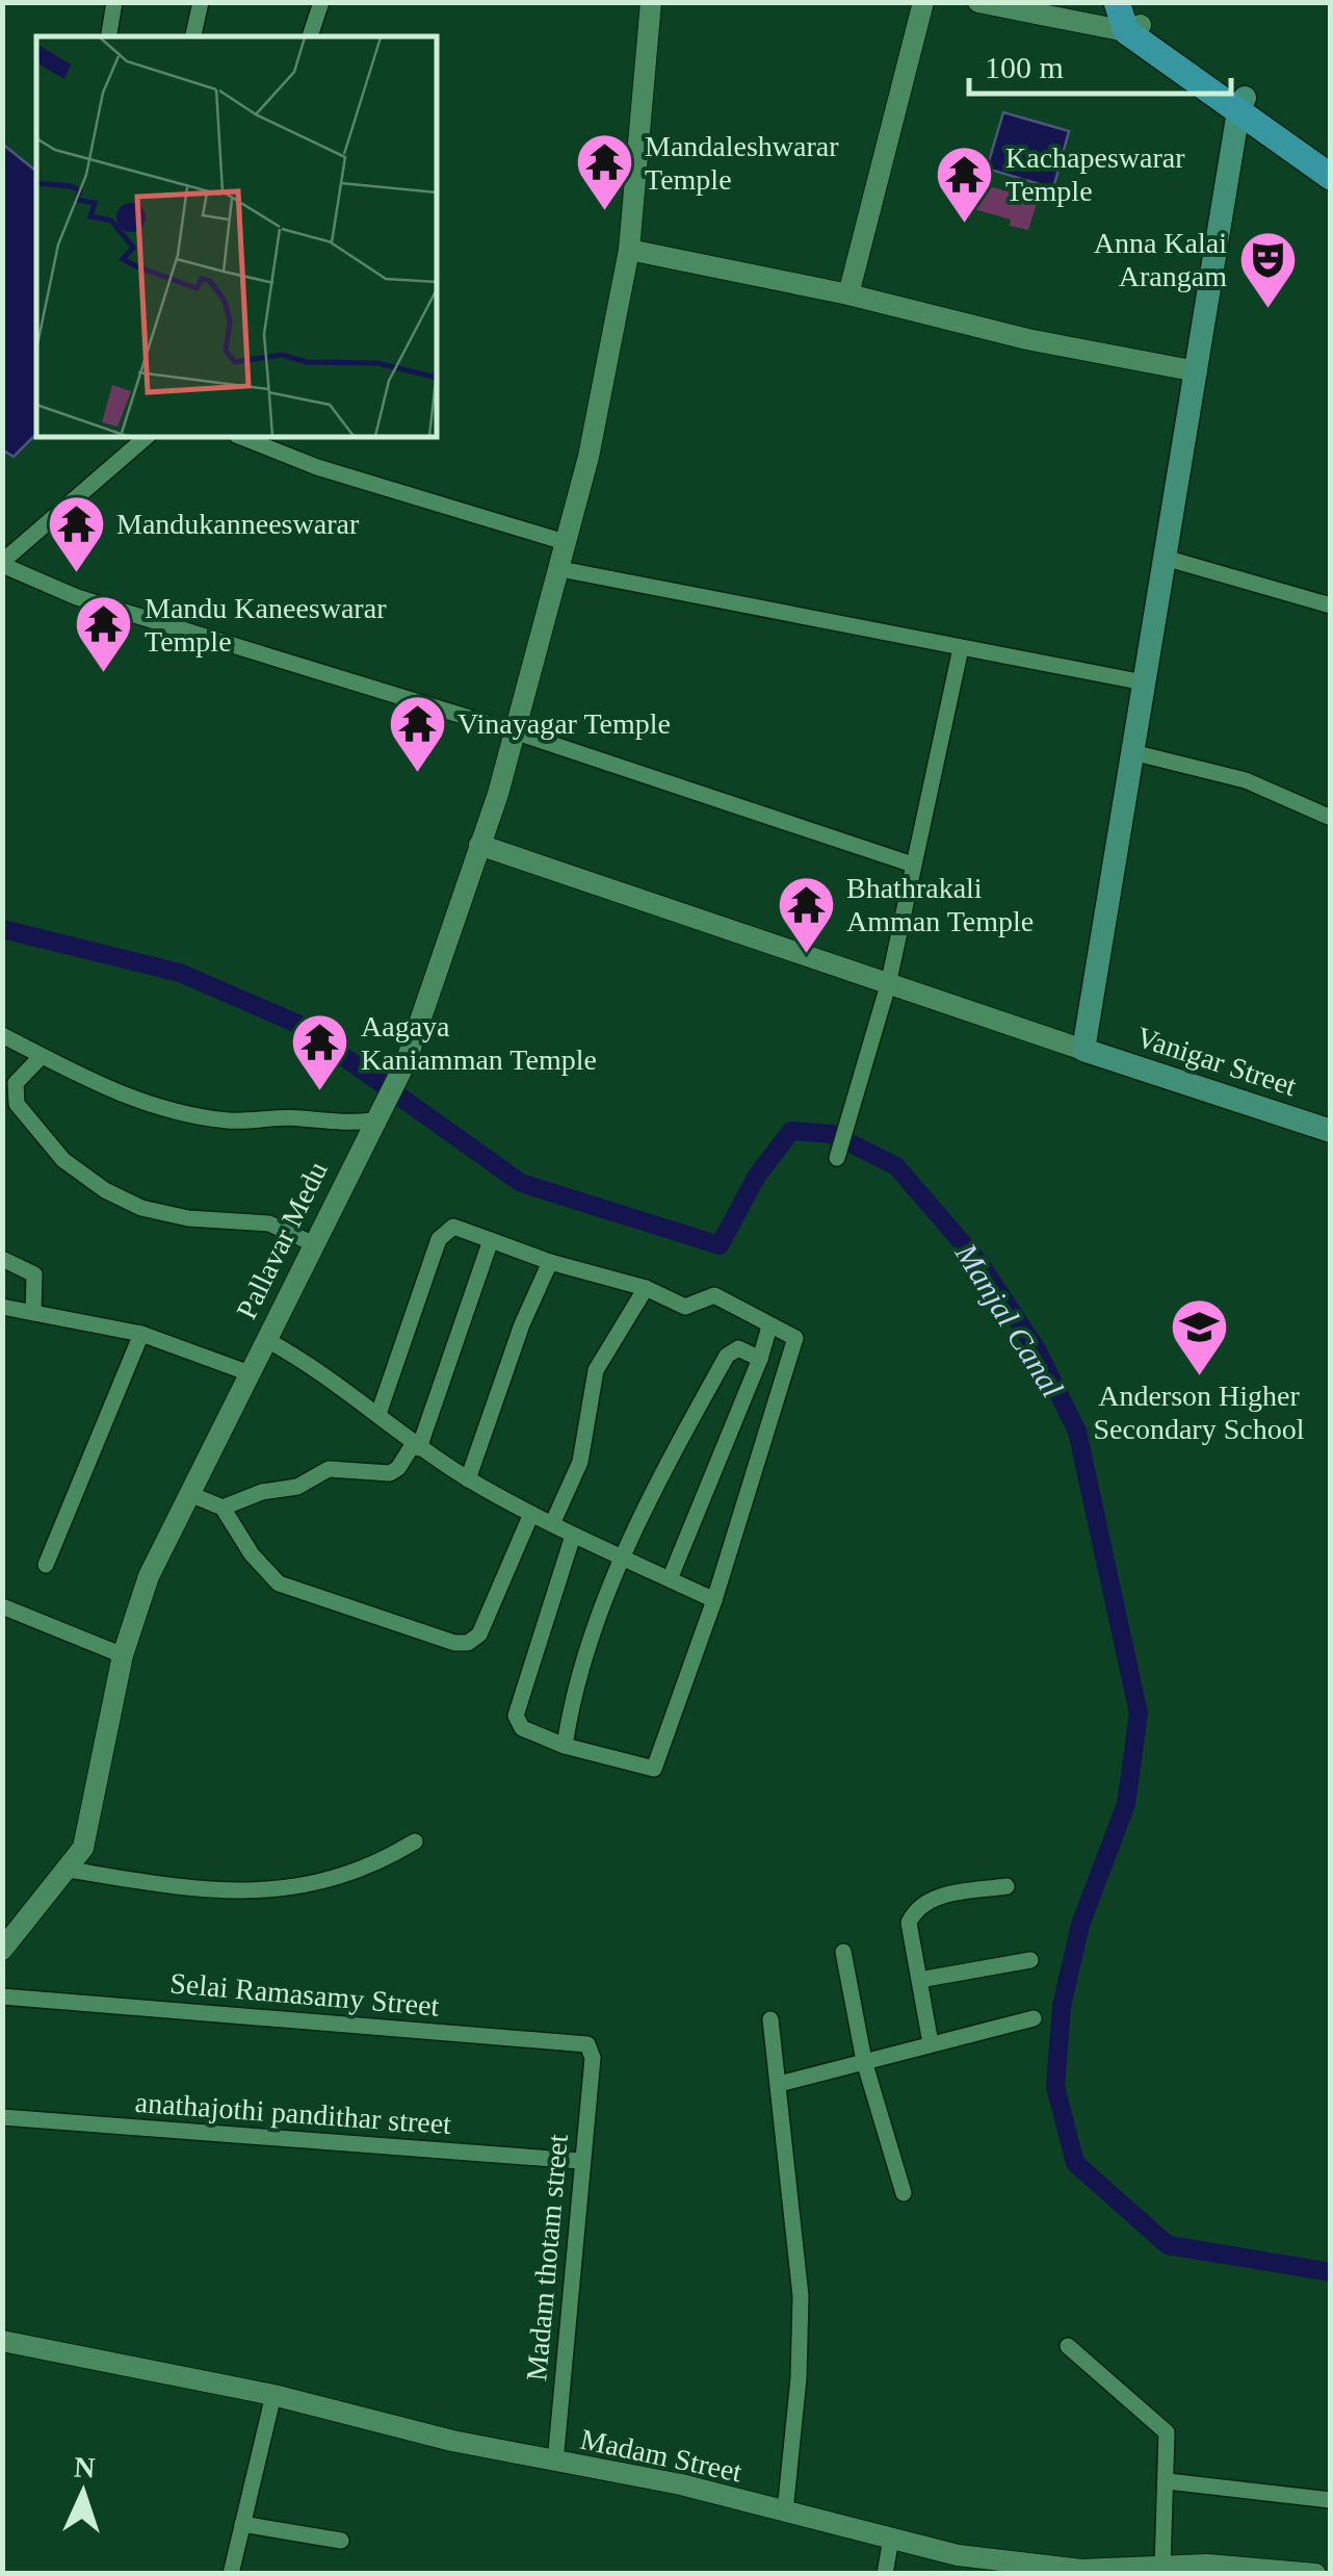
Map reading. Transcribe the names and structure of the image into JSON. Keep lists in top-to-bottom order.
{
  "streets": {
    "main road": ["Vanigar Street"],
    "street": [
      "Pallavar Medu",
      "Selai Ramasamy Street",
      "anathajothi pandithar street",
      "Madam thotam street",
      "Madam Street"
    ]
  },
  "crossings": [
    ["Selai Ramasamy Street", "Madam thotam street"],
    ["anathajothi pandithar street", "Madam thotam street"],
    ["Madam thotam street", "Madam Street"]
  ],
  "water": ["Manjal Canal"],
  "places": {
    "temple": [
      "Mandaleshwarar Temple",
      "Kachapeswarar Temple",
      "Mandukanneeswarar",
      "Mandu Kaneeswarar Temple",
      "Vinayagar Temple",
      "Bhathrakali Amman Temple",
      "Aagaya Kaniamman Temple"
    ],
    "theatre": ["Anna Kalai Arangam"],
    "school or university": ["Anderson Higher Secondary School"]
  },
  "scale_bar": "100 m",
  "north": "top"
}
